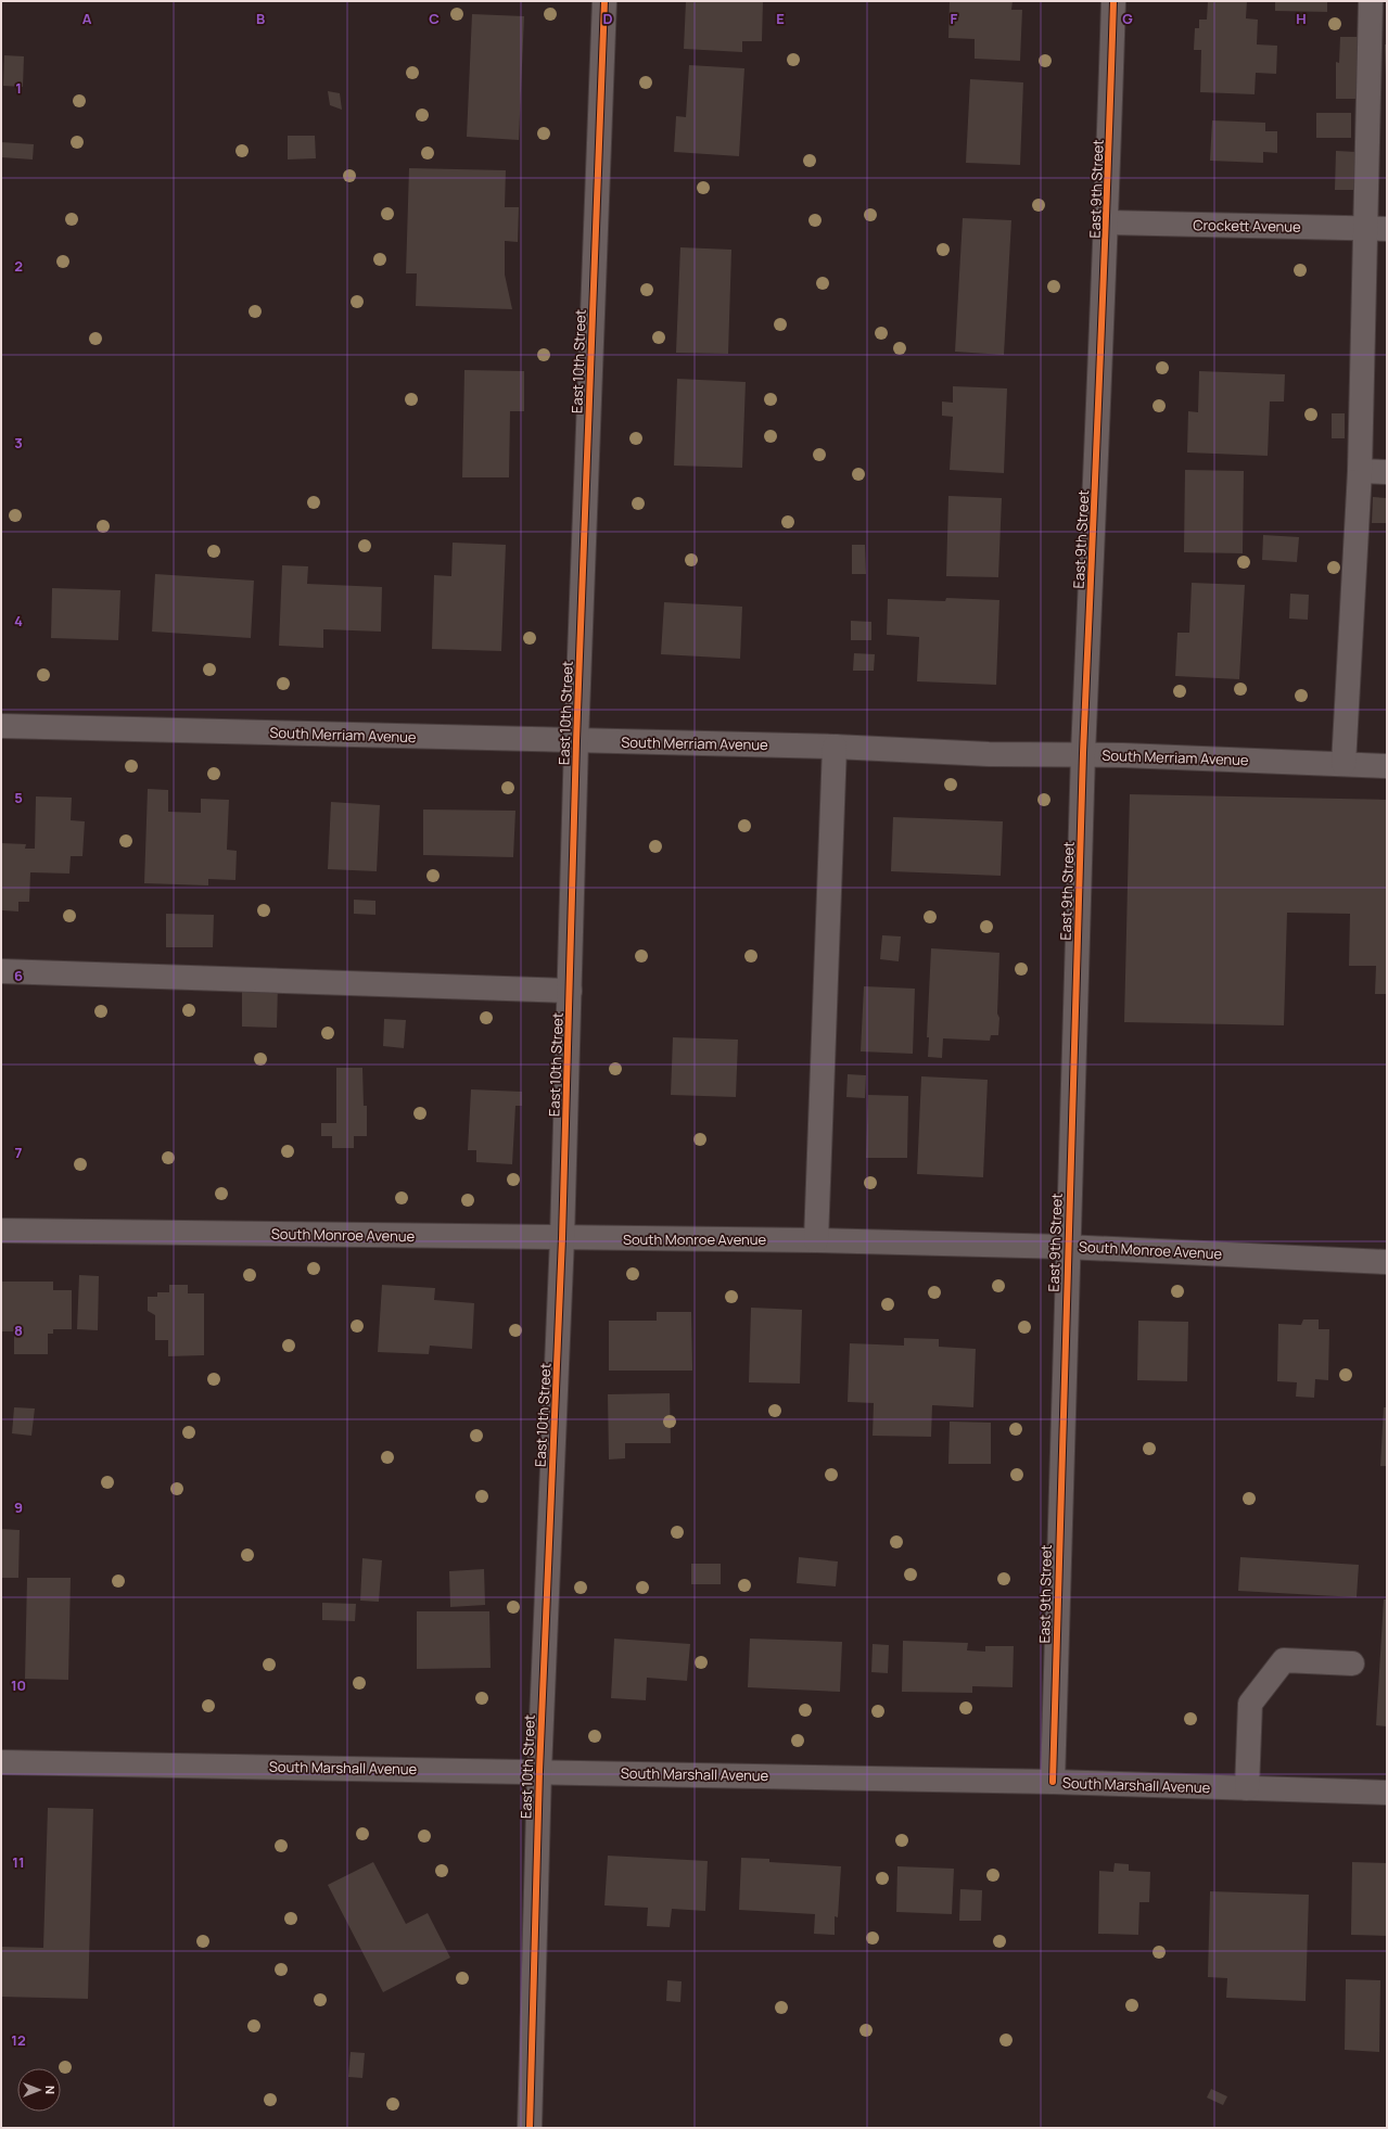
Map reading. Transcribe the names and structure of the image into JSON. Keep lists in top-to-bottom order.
{
  "streets": {
    "street": [
      "East 9th Street",
      "Crockett Avenue",
      "East 10th Street",
      "South Merriam Avenue",
      "South Monroe Avenue",
      "South Marshall Avenue"
    ]
  },
  "crossings": [
    ["East 9th Street", "Crockett Avenue"],
    ["East 9th Street", "South Merriam Avenue"],
    ["East 9th Street", "South Monroe Avenue"],
    ["East 9th Street", "South Marshall Avenue"],
    ["East 10th Street", "South Merriam Avenue"],
    ["East 10th Street", "South Monroe Avenue"],
    ["East 10th Street", "South Marshall Avenue"]
  ],
  "north": "right",
  "grid": {
    "columns": [
      "A",
      "B",
      "C",
      "D",
      "E",
      "F",
      "G",
      "H"
    ],
    "rows": [
      "1",
      "2",
      "3",
      "4",
      "5",
      "6",
      "7",
      "8",
      "9",
      "10",
      "11",
      "12"
    ]
  }
}
